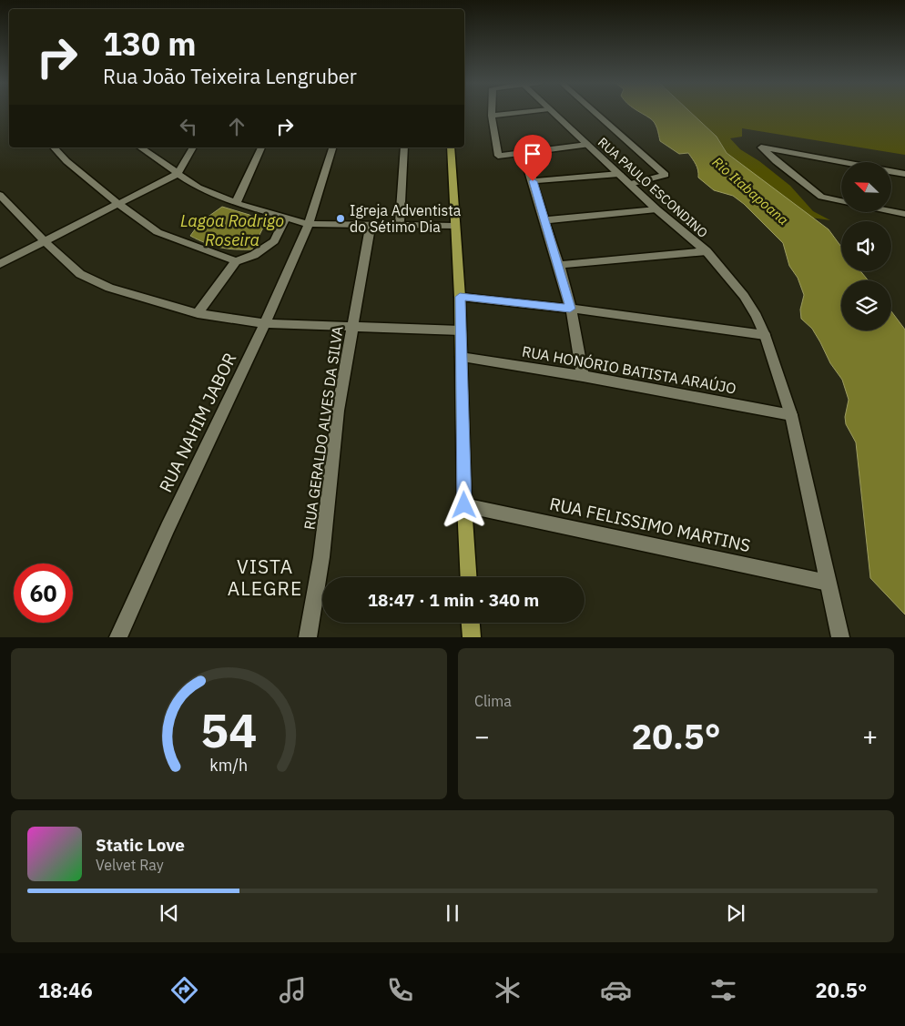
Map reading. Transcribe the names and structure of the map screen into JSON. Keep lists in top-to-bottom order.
{
  "streets": {
    "street": [
      "RUA PAULO ESCONDINO",
      "RUA HONÓRIO BATISTA ARAÚJO",
      "RUA NAHIM JABOR",
      "RUA GERALDO ALVES DA SILVA",
      "RUA FELISSIMO MARTINS"
    ]
  },
  "crossings": [
    ["RUA PAULO ESCONDINO", "RUA HONÓRIO BATISTA ARAÚJO"],
    ["RUA PAULO ESCONDINO", "RUA FELISSIMO MARTINS"]
  ],
  "districts": ["VISTA ALEGRE"],
  "water": ["Rio Itabapoana", "Lagoa Rodrigo Roseira"],
  "places": ["Igreja Adventista do Sétimo Dia"],
  "north": "top left",
  "page": {
    "turn": ["130 m", "Rua João Teixeira Lengruber"],
    "limit": "60",
    "trip": "18:47 · 1 min · 340 m",
    "tile": "Clima",
    "heat": ["−", "20.5°", "+"],
    "song": ["Static Love", "Velvet Ray"],
    "tabs": ["18:46", "20.5°"],
    "gauge": ["54", "km/h"]
  }
}
